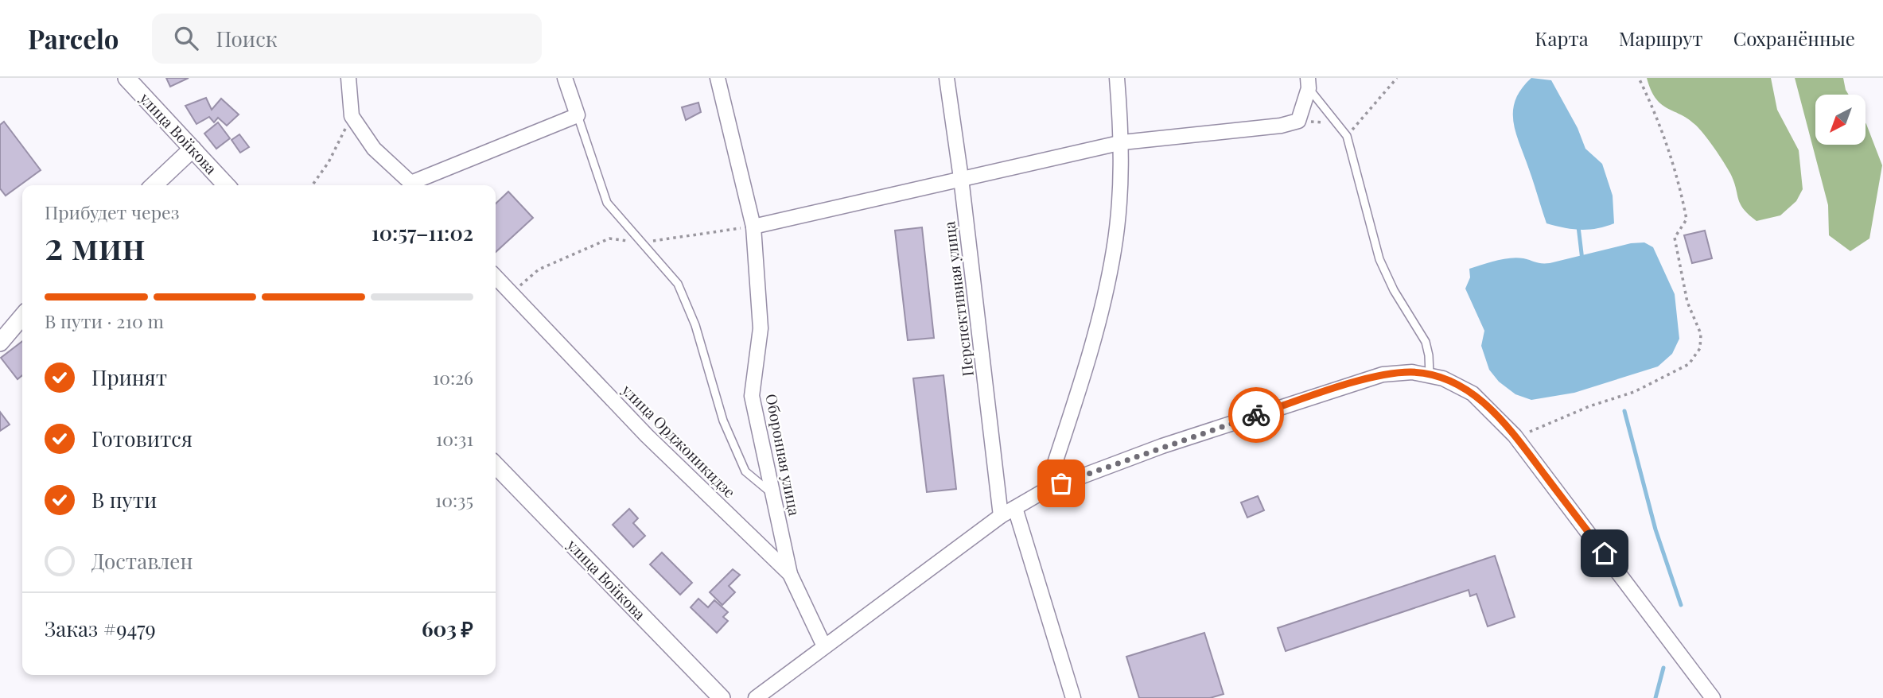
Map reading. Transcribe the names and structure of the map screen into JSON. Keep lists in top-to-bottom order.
{
  "streets": {
    "street": [
      "улица Войкова",
      "Перспективная улица",
      "улица Орджоникидзе",
      "Оборонная улица"
    ]
  },
  "crossings": [
    ["улица Орджоникидзе", "Оборонная улица"]
  ],
  "north": "bottom left",
  "page": {
    "header": "Parcelo",
    "search": "Поиск",
    "nav": ["Карта", "Маршрут", "Сохранённые"],
    "heading": ["2 мин", "Прибудет через", "10:57–11:02"],
    "panel": ["Заказ #9479", "603 ₽"],
    "bar": "В пути · 210 m",
    "list": [
      ["Принят", "10:26"],
      ["Готовится", "10:31"],
      ["В пути", "10:35"],
      "Доставлен"
    ]
  }
}
